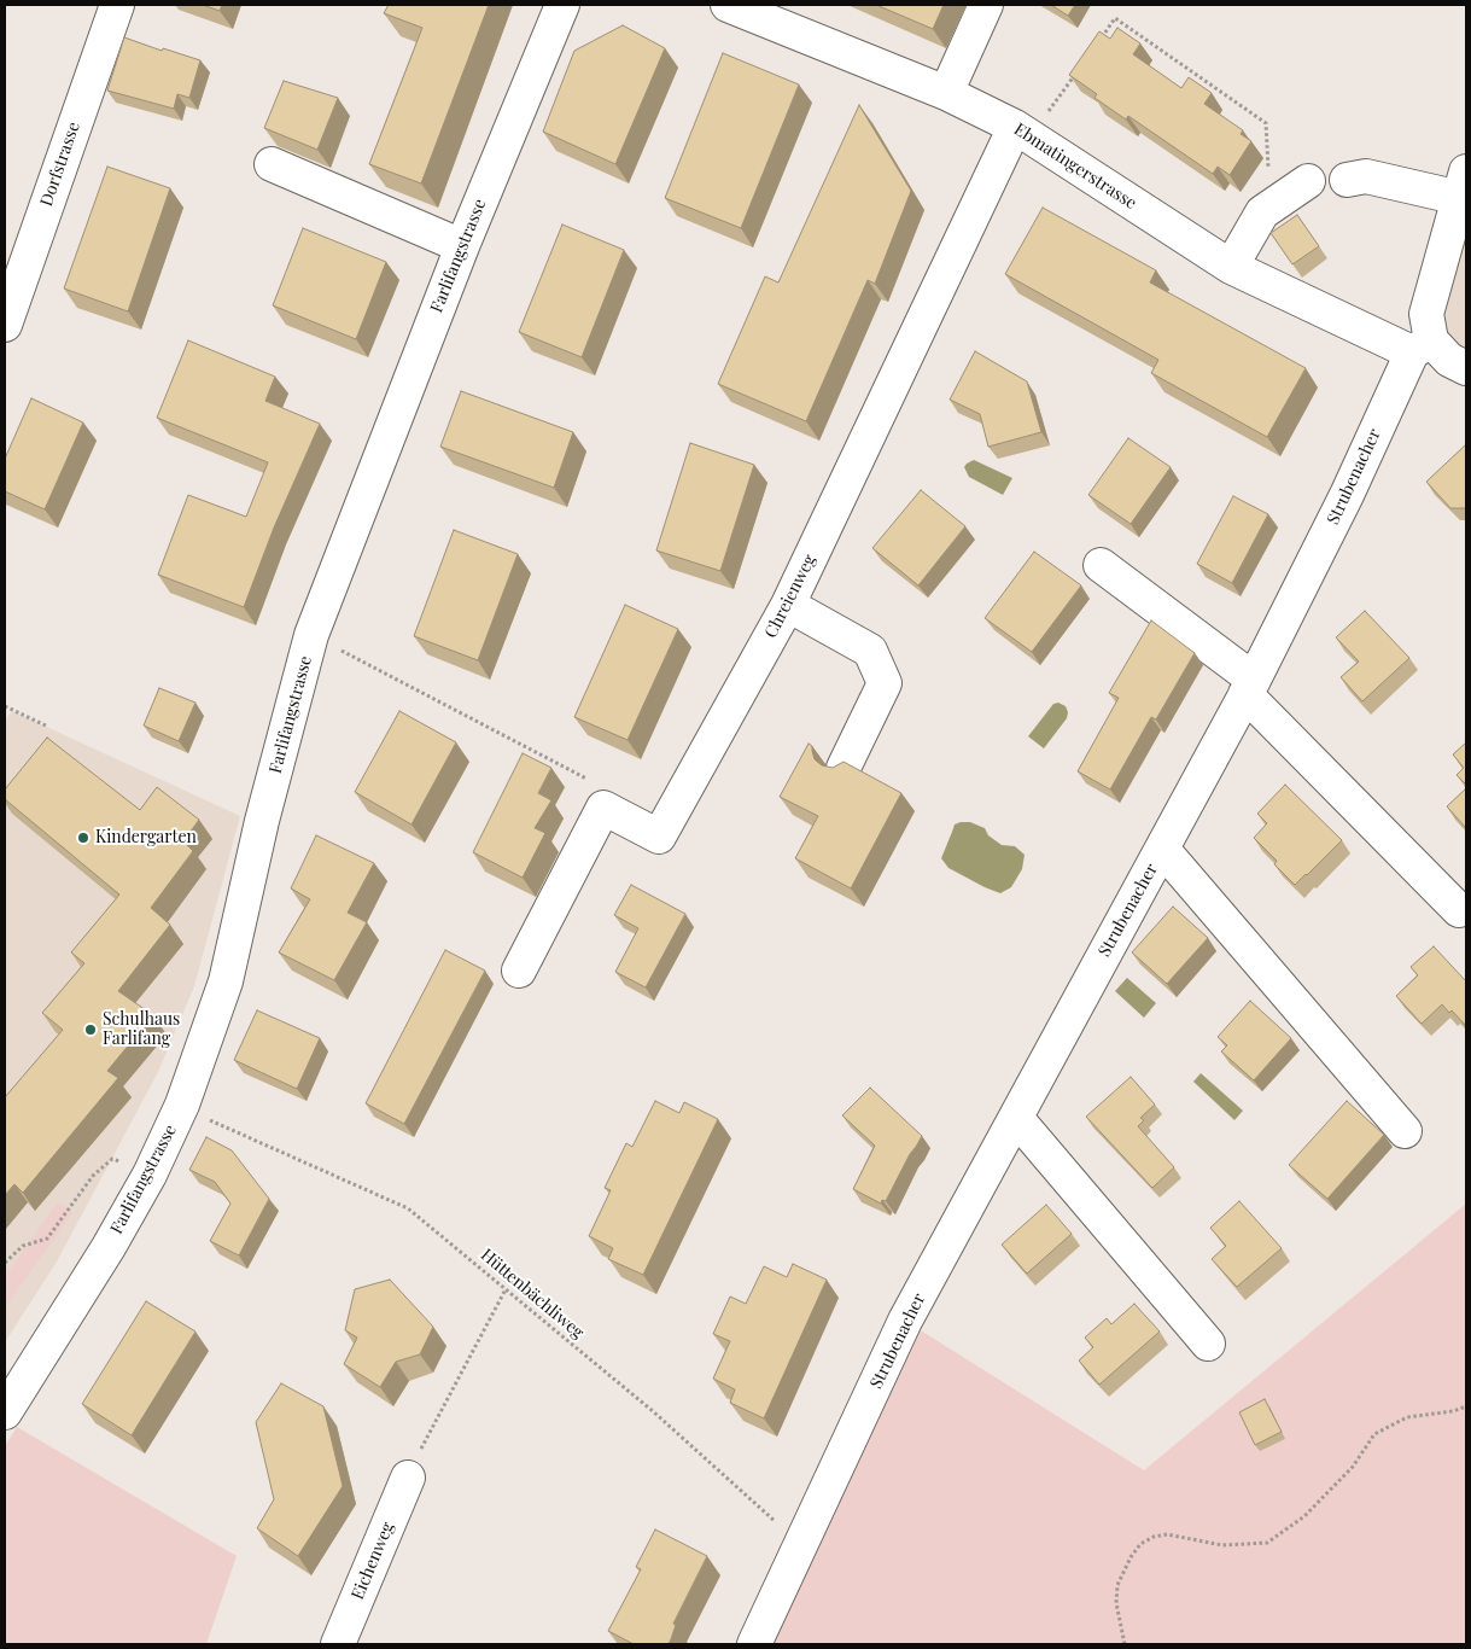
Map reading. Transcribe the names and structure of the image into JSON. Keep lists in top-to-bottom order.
{
  "streets": {
    "street": [
      "Dorfstrasse",
      "Ebmatingerstrasse",
      "Farlifangstrasse",
      "Strubenacher",
      "Chreienweg",
      "Eichenweg"
    ],
    "path": ["Hüttenbächliweg"]
  },
  "crossings": [
    ["Ebmatingerstrasse", "Strubenacher"],
    ["Ebmatingerstrasse", "Chreienweg"],
    ["Strubenacher", "Hüttenbächliweg"]
  ],
  "places": ["Kindergarten", "Schulhaus Farlifang"]
}
